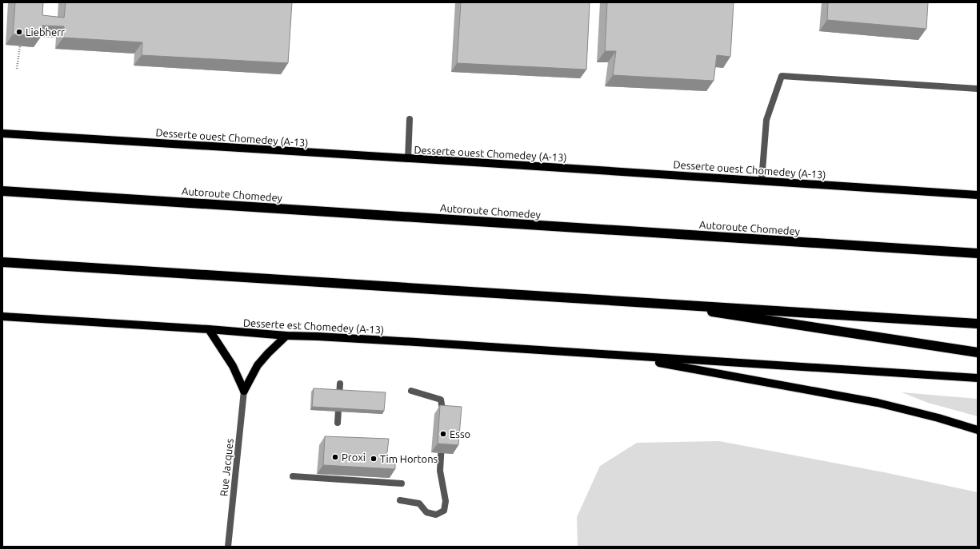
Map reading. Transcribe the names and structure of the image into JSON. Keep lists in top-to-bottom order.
{
  "streets": {
    "highway": ["Autoroute Chomedey"],
    "main road": ["Desserte ouest Chomedey (A-13)", "Desserte est Chomedey (A-13)"],
    "street": ["Rue Jacques"]
  },
  "places": [
    "Liebherr",
    "Esso",
    "Proxi",
    "Tim Hortons"
  ]
}
